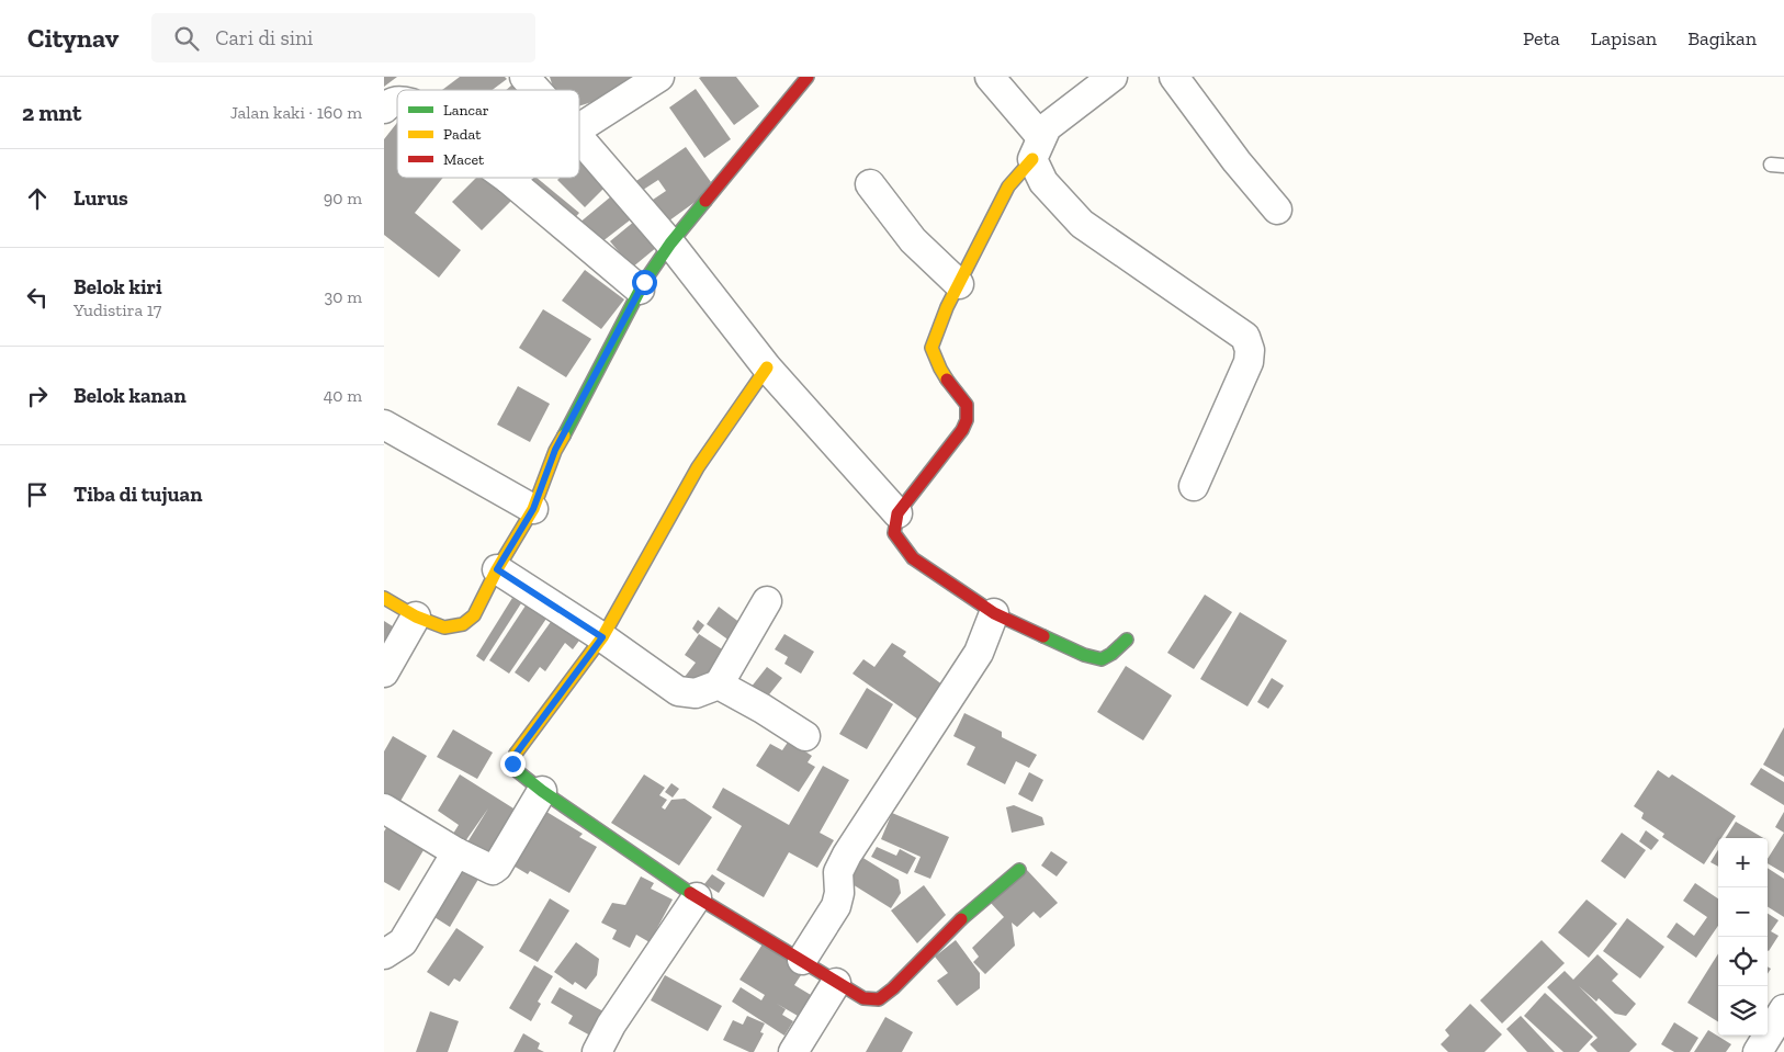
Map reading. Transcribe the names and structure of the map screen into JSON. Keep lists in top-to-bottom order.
{
  "legend": ["Lancar", "Padat", "Macet"],
  "page": {
    "header": "Citynav",
    "search": "Cari di sini",
    "nav": ["Peta", "Lapisan", "Bagikan"],
    "heading": ["2 mnt", "Jalan kaki · 160 m"],
    "list": [
      ["Lurus", "90 m"],
      ["Belok kiri", "Yudistira 17", "30 m"],
      ["Belok kanan", "40 m"],
      "Tiba di tujuan"
    ],
    "map_buttons": ["+", "−"]
  }
}
